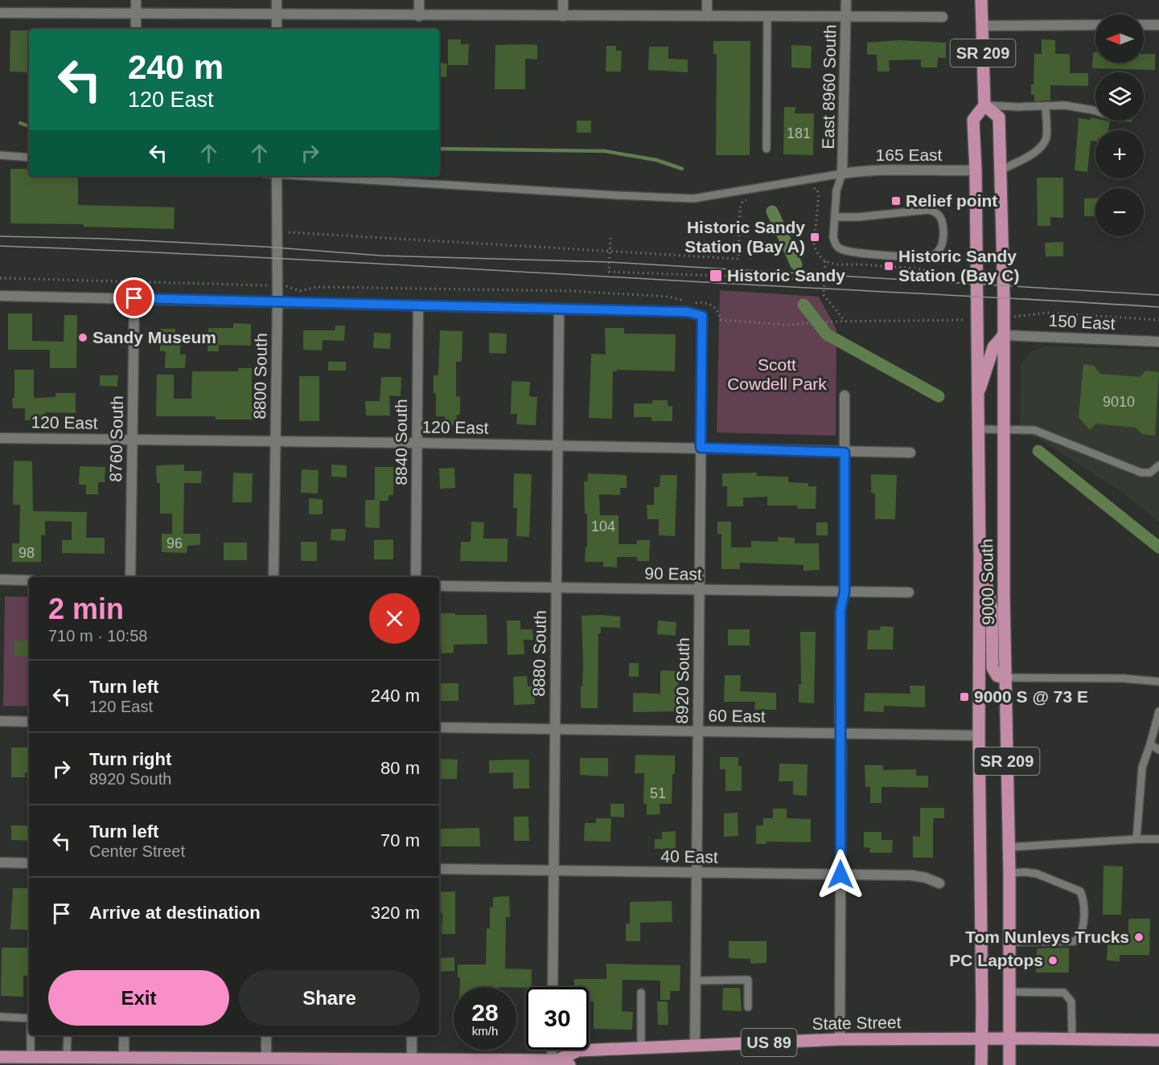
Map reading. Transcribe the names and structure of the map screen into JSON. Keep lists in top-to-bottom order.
{
  "streets": {
    "main road": [
      "SR 209",
      "9000 South",
      "State Street",
      "US 89"
    ],
    "street": [
      "East 8960 South",
      "165 East",
      "150 East",
      "8800 South",
      "120 East",
      "8760 South",
      "8840 South",
      "90 East",
      "8880 South",
      "8920 South",
      "60 East",
      "40 East"
    ]
  },
  "crossings": [
    ["SR 209", "9000 South"],
    ["East 8960 South", "165 East"],
    ["165 East", "9000 South"],
    ["150 East", "9000 South"],
    ["8800 South", "120 East"],
    ["120 East", "8760 South"],
    ["120 East", "8840 South"],
    ["120 East", "8880 South"],
    ["120 East", "8920 South"],
    ["90 East", "8880 South"],
    ["90 East", "8920 South"],
    ["9000 South", "60 East"],
    ["9000 South", "State Street"],
    ["8880 South", "8920 South"],
    ["8880 South", "60 East"],
    ["8880 South", "40 East"],
    ["8920 South", "60 East"],
    ["8920 South", "40 East"],
    ["8920 South", "State Street"]
  ],
  "parks": ["Scott Cowdell Park"],
  "places": {
    "transit": [
      "Relief point",
      "Historic Sandy Station (Bay A)",
      "Historic Sandy Station (Bay C)",
      "Historic Sandy",
      "9000 S @ 73 E"
    ],
    "other": ["Sandy Museum", "Tom Nunleys Trucks", "PC Laptops"]
  },
  "house_numbers": [
    "181",
    "9010",
    "104",
    "96",
    "98",
    "51"
  ],
  "north": "left",
  "page": {
    "map_buttons": ["+", "−"],
    "turn": ["240 m", "120 East"],
    "heading": ["2 min", "710 m · 10:58"],
    "list": [
      {
        "name": "Turn left",
        "note": "120 East",
        "value": "240 m"
      },
      {
        "name": "Turn right",
        "note": "8920 South",
        "value": "80 m"
      },
      {
        "name": "Turn left",
        "note": "Center Street",
        "value": "70 m"
      },
      {
        "name": "Arrive at destination",
        "value": "320 m"
      }
    ],
    "buttons": ["Exit", "Share"],
    "speed": "28 km/h",
    "limit": "30"
  }
}
